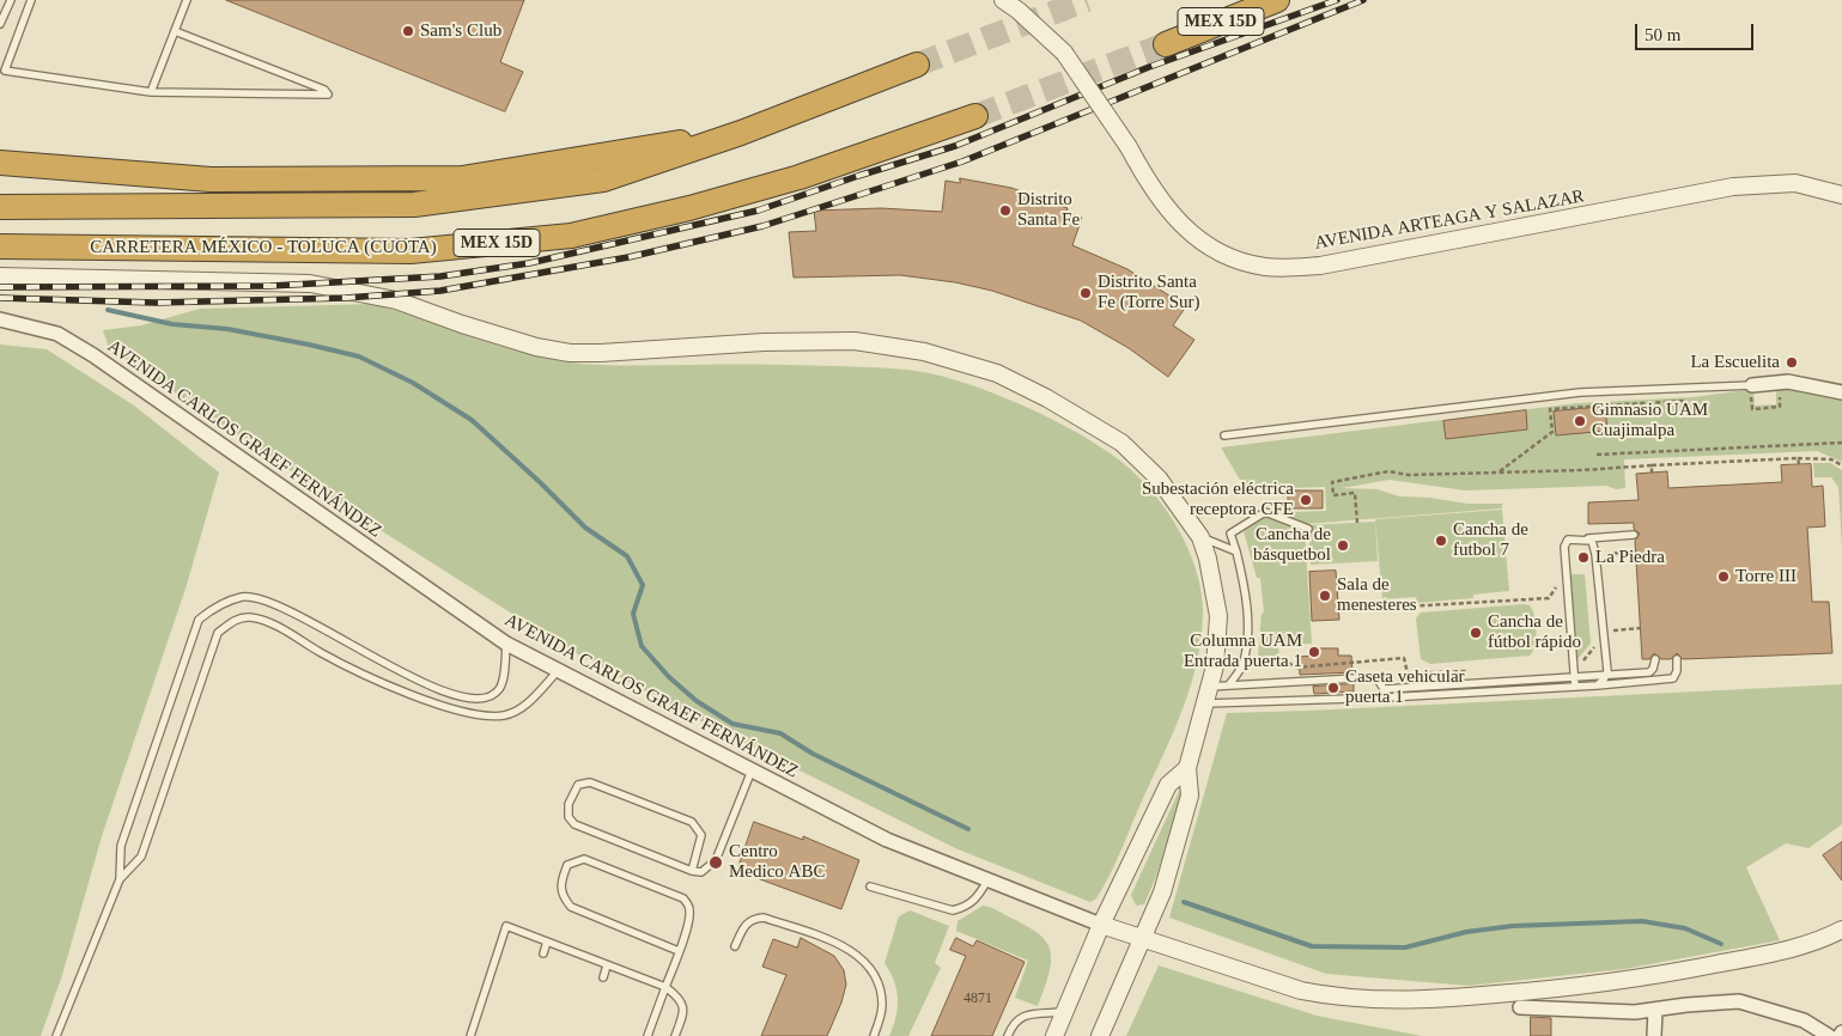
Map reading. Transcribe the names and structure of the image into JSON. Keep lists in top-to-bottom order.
{
  "streets": {
    "highway": ["MEX 15D", "CARRETERA MÉXICO - TOLUCA (CUOTA)"],
    "street": ["AVENIDA ARTEAGA Y SALAZAR", "AVENIDA CARLOS GRAEF FERNÁNDEZ"]
  },
  "places": [
    "Sam's Club",
    "Distrito Santa Fe",
    "Distrito Santa Fe (Torre Sur)",
    "La Escuelita",
    "Gimnasio UAM Cuajimalpa",
    "Subestación eléctrica receptora CFE",
    "Cancha de futbol 7",
    "Cancha de básquetbol",
    "La Piedra",
    "Torre III",
    "Sala de menesteres",
    "Cancha de fútbol rápido",
    "Columna UAM Entrada puerta 1",
    "Caseta vehicular puerta 1",
    "Centro Medico ABC"
  ],
  "house_numbers": ["4871"],
  "scale_bar": "50 m"
}
